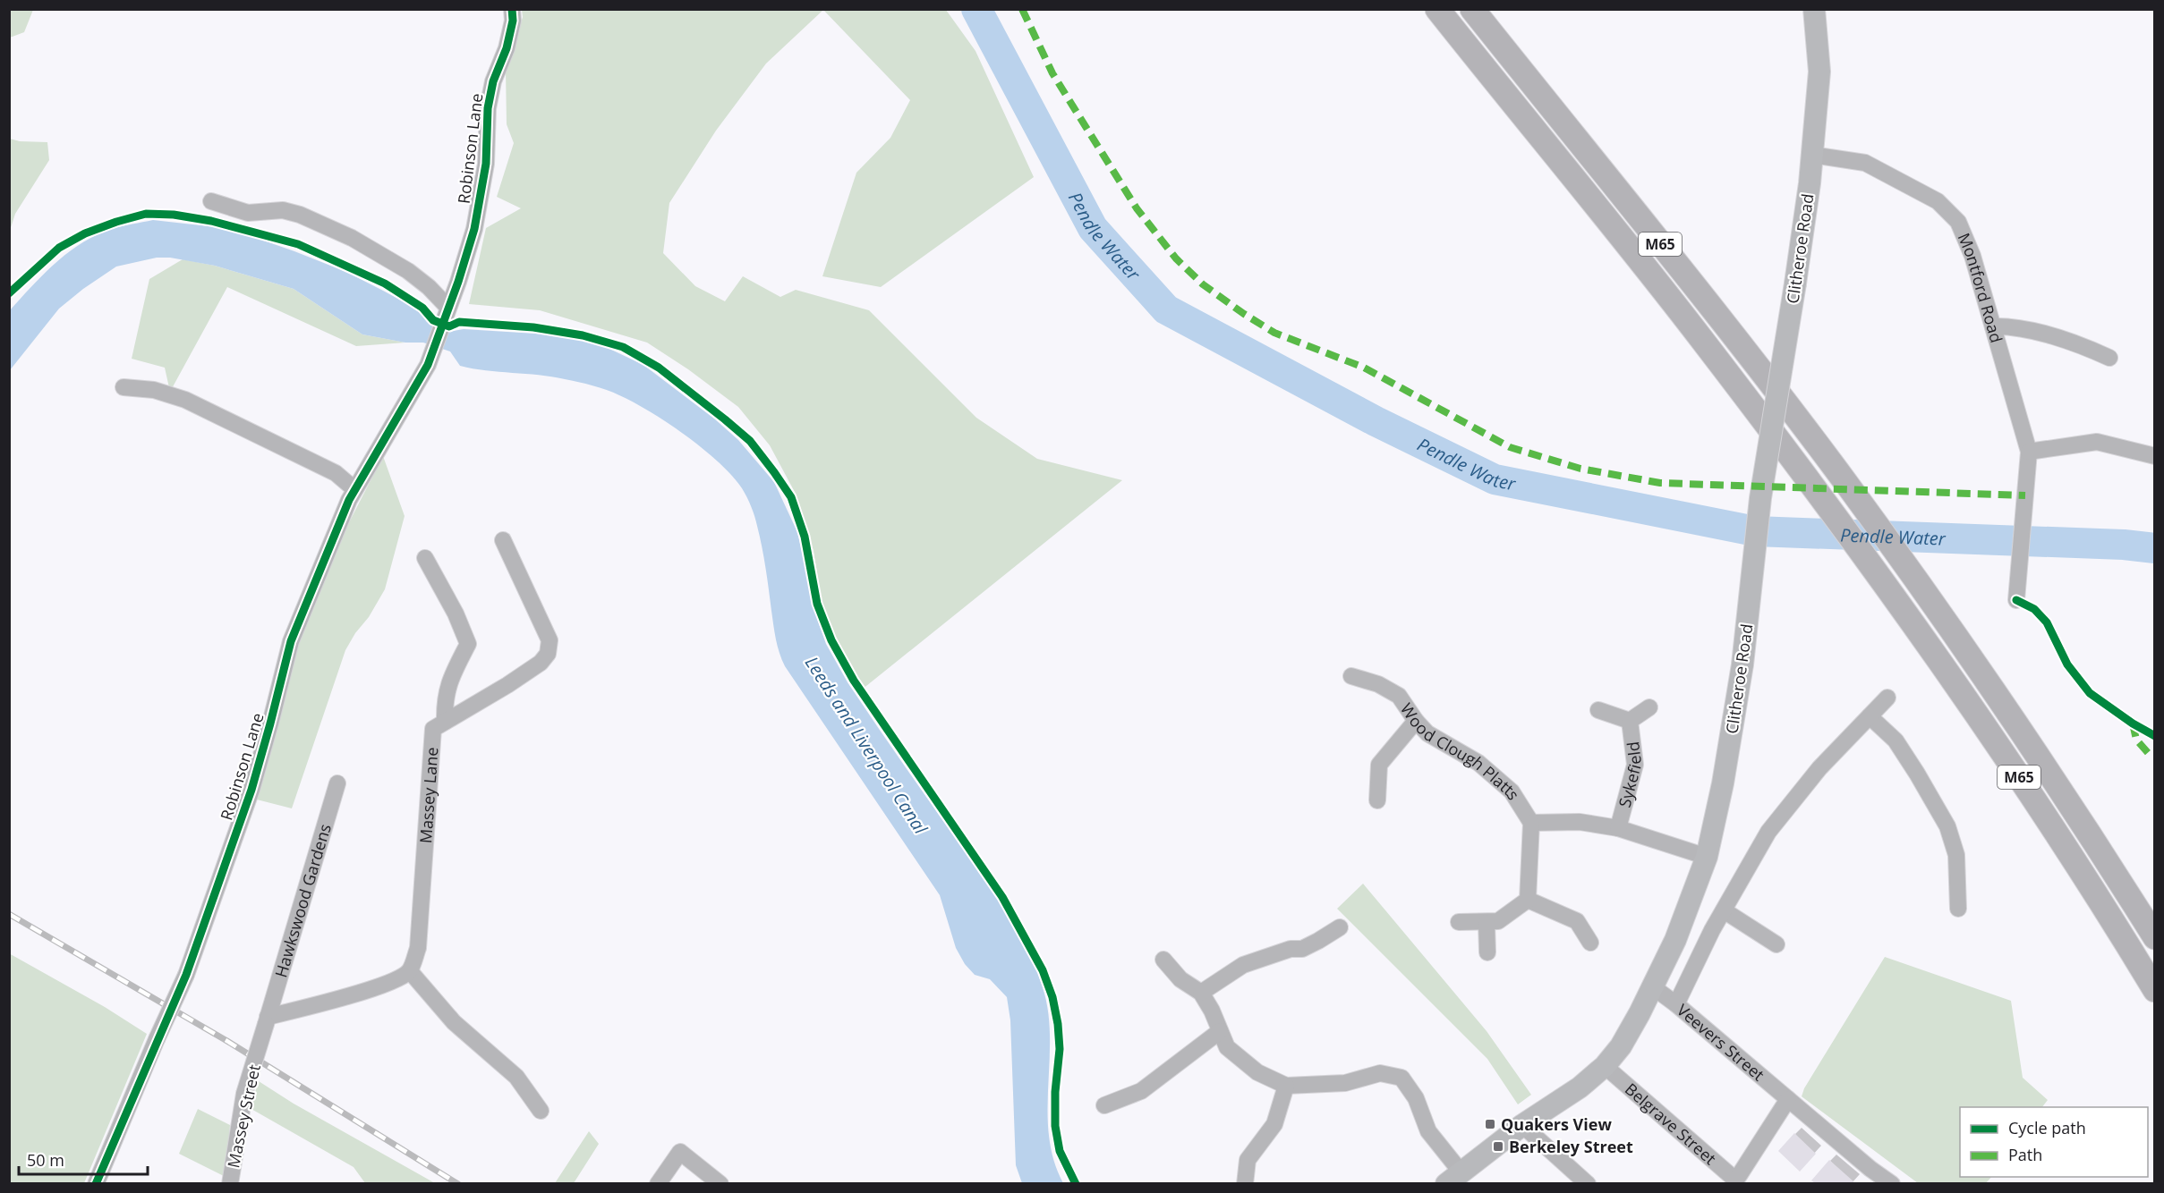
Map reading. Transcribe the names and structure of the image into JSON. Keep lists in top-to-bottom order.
{
  "streets": {
    "highway": ["M65"],
    "main road": ["Clitheroe Road"],
    "street": [
      "Robinson Lane",
      "Montford Road",
      "Wood Clough Platts",
      "Sykefield",
      "Massey Lane",
      "Hawkswood Gardens",
      "Veevers Street",
      "Massey Street",
      "Belgrave Street"
    ]
  },
  "crossings": [
    ["Clitheroe Road", "Montford Road"],
    ["Clitheroe Road", "Veevers Street"],
    ["Clitheroe Road", "Belgrave Street"],
    ["Hawkswood Gardens", "Massey Street"]
  ],
  "water": ["Pendle Water", "Leeds and Liverpool Canal"],
  "places": {
    "transit": ["Quakers View", "Berkeley Street"]
  },
  "legend": ["Cycle path", "Path"],
  "scale_bar": "50 m"
}
